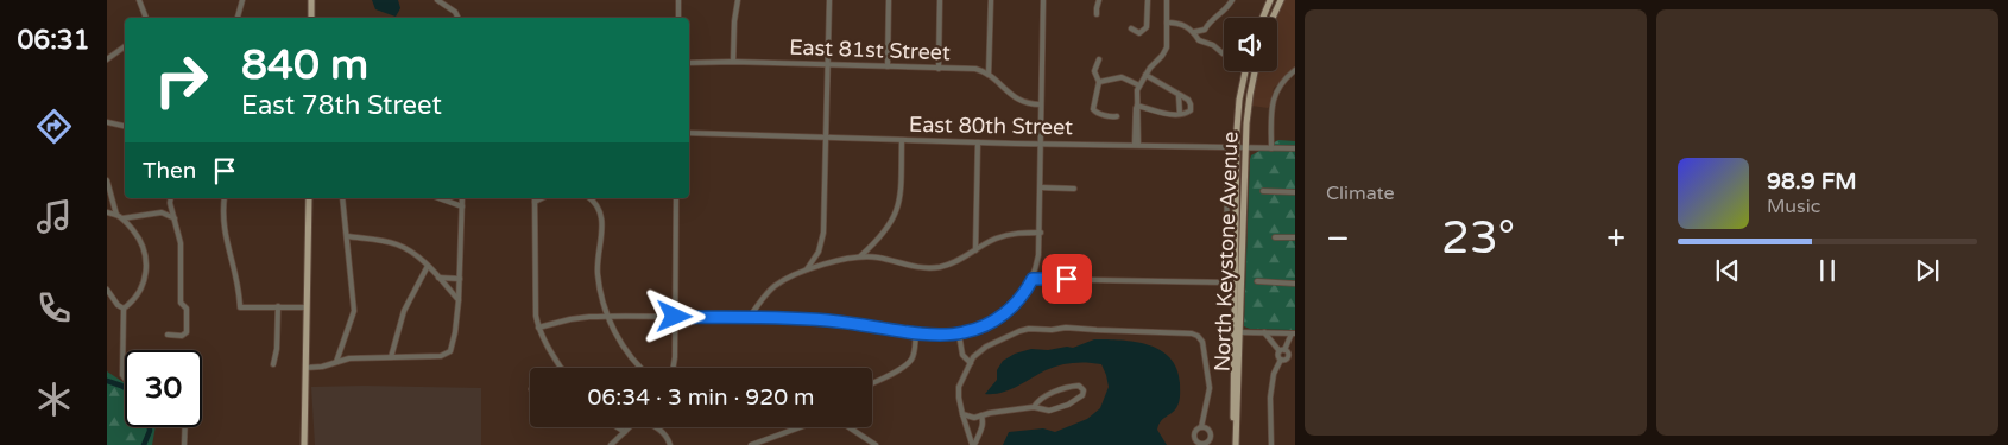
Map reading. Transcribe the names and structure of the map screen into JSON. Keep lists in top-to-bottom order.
{
  "streets": {
    "main road": ["North Keystone Avenue"],
    "street": ["East 81st Street", "East 80th Street"]
  },
  "crossings": [
    ["East 80th Street", "North Keystone Avenue"]
  ],
  "page": {
    "tabs": "06:31",
    "tile": "Climate",
    "turn": ["840 m", "East 78th Street"],
    "then": "Then",
    "song": ["98.9 FM", "Music"],
    "heat": ["−", "23°", "+"],
    "limit": "30",
    "trip": "06:34 · 3 min · 920 m"
  }
}
